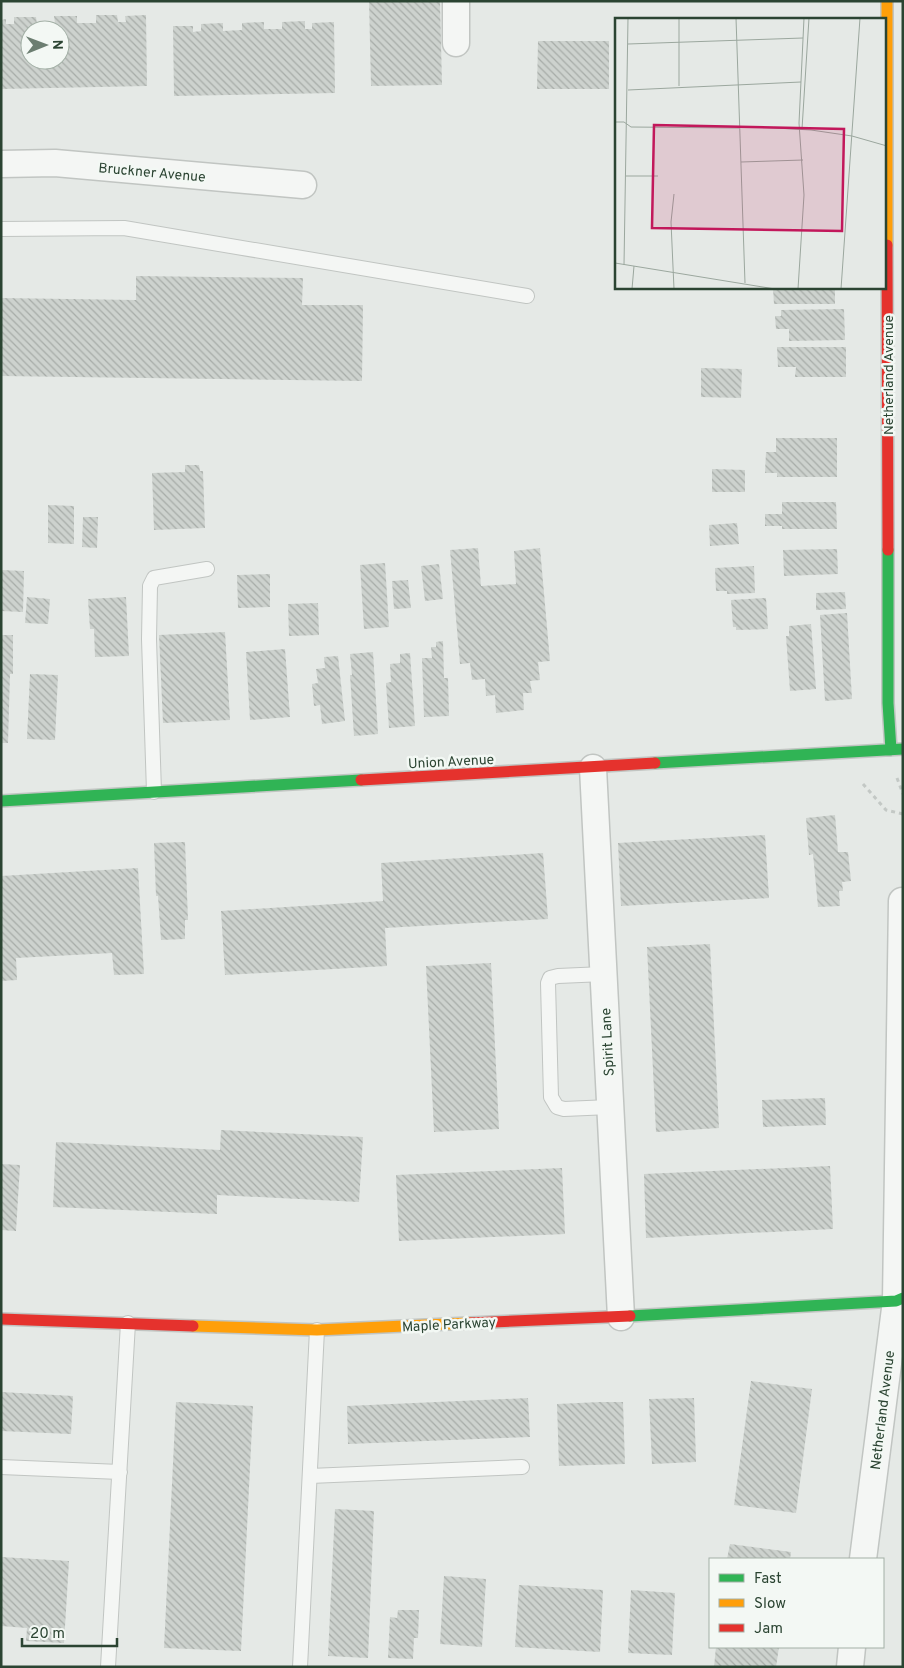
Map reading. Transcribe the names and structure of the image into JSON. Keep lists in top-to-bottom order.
{
  "streets": {
    "street": [
      "Bruckner Avenue",
      "Netherland Avenue",
      "Union Avenue",
      "Spirit Lane",
      "Maple Parkway"
    ]
  },
  "crossings": [
    ["Netherland Avenue", "Union Avenue"],
    ["Netherland Avenue", "Maple Parkway"],
    ["Union Avenue", "Spirit Lane"],
    ["Spirit Lane", "Maple Parkway"]
  ],
  "legend": ["Fast", "Slow", "Jam"],
  "scale_bar": "20 m",
  "north": "right"
}
